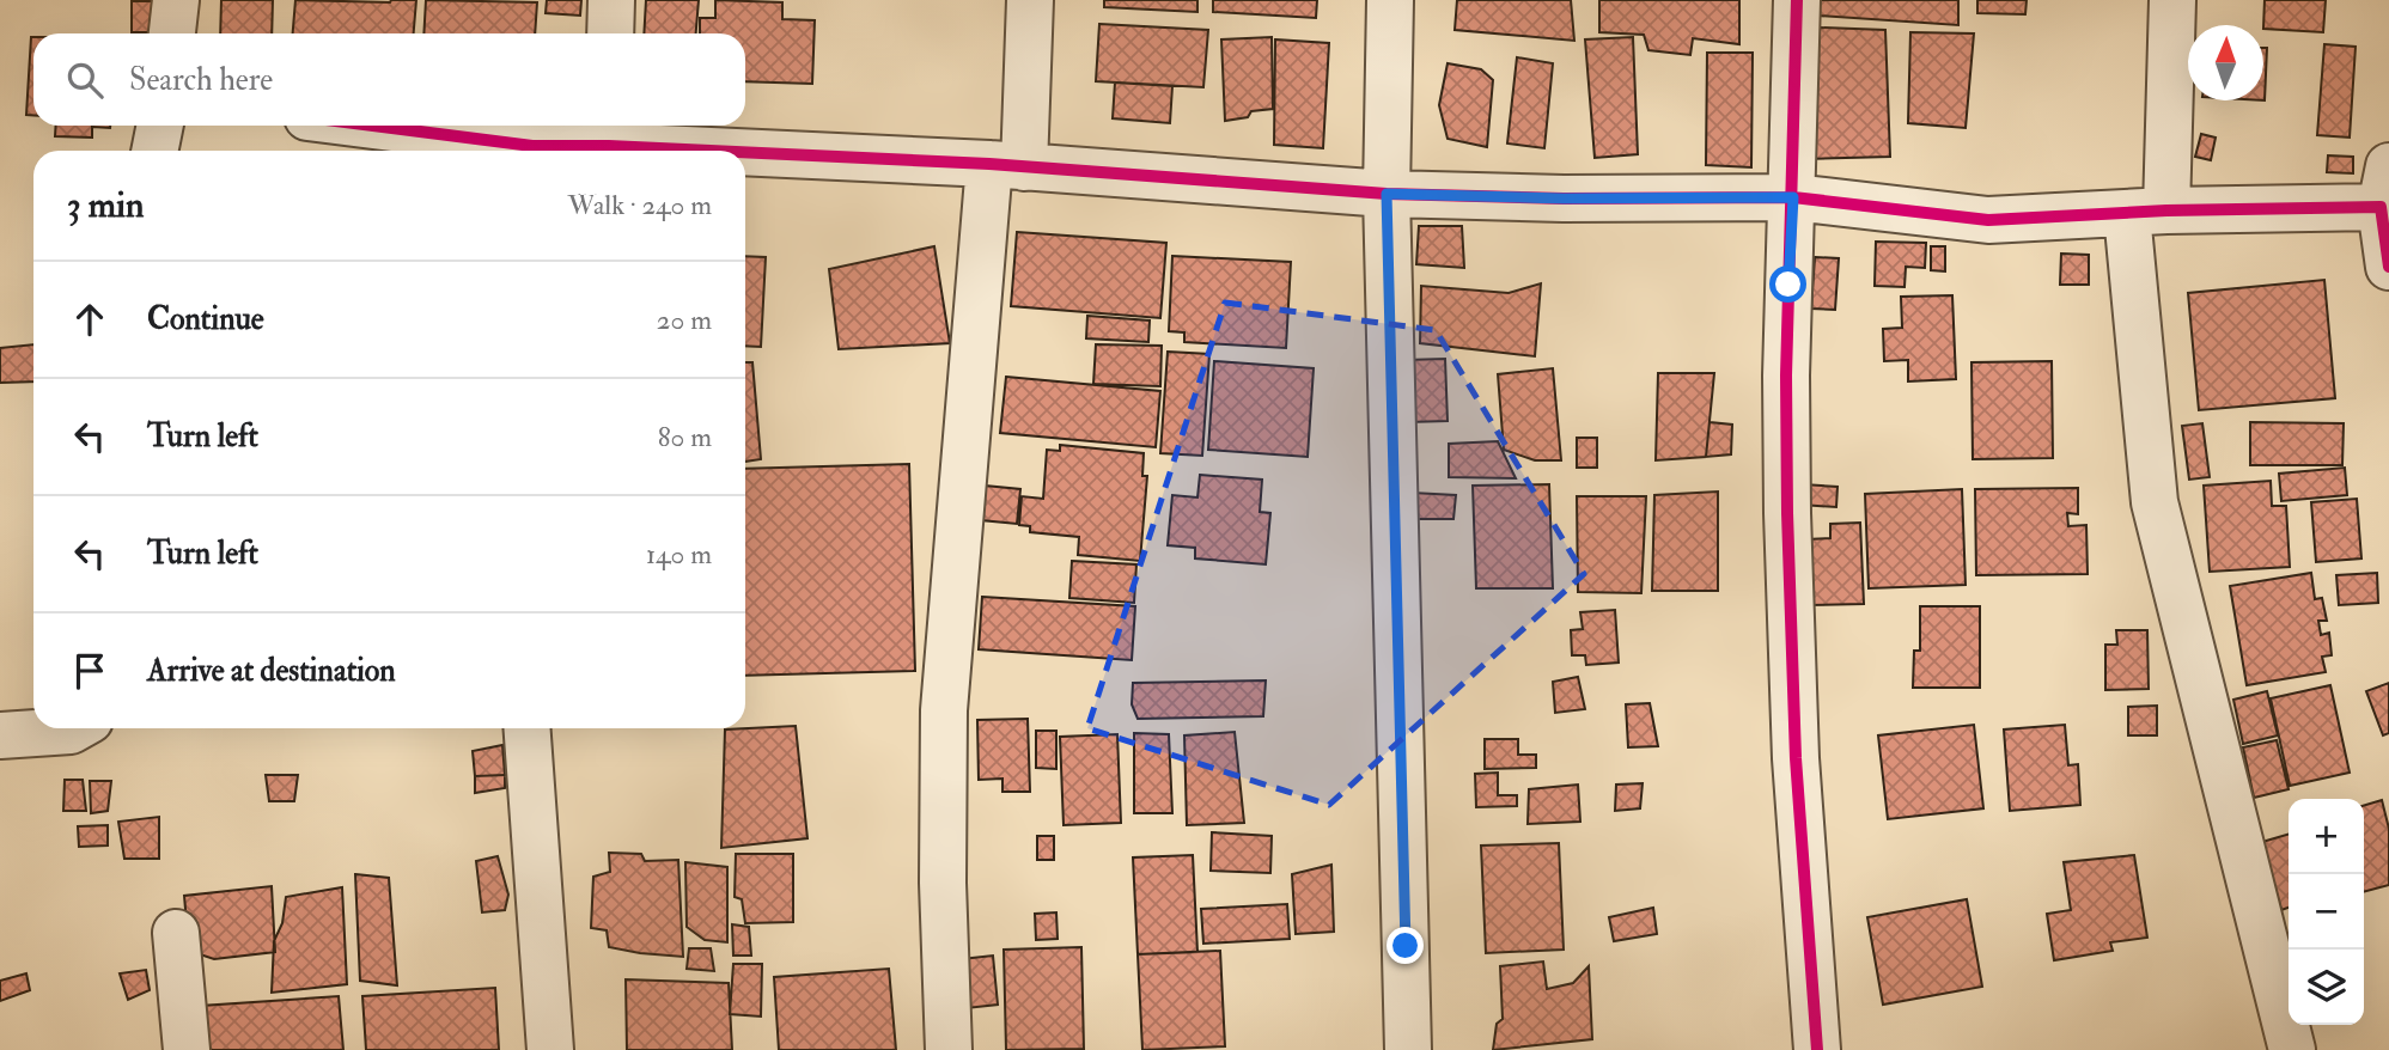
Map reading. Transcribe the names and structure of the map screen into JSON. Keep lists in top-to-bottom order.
{
  "north": "top",
  "page": {
    "search": "Search here",
    "heading": ["3 min", "Walk · 240 m"],
    "list": [
      ["Continue", "20 m"],
      ["Turn left", "80 m"],
      ["Turn left", "140 m"],
      "Arrive at destination"
    ],
    "map_buttons": ["+", "−"]
  }
}
